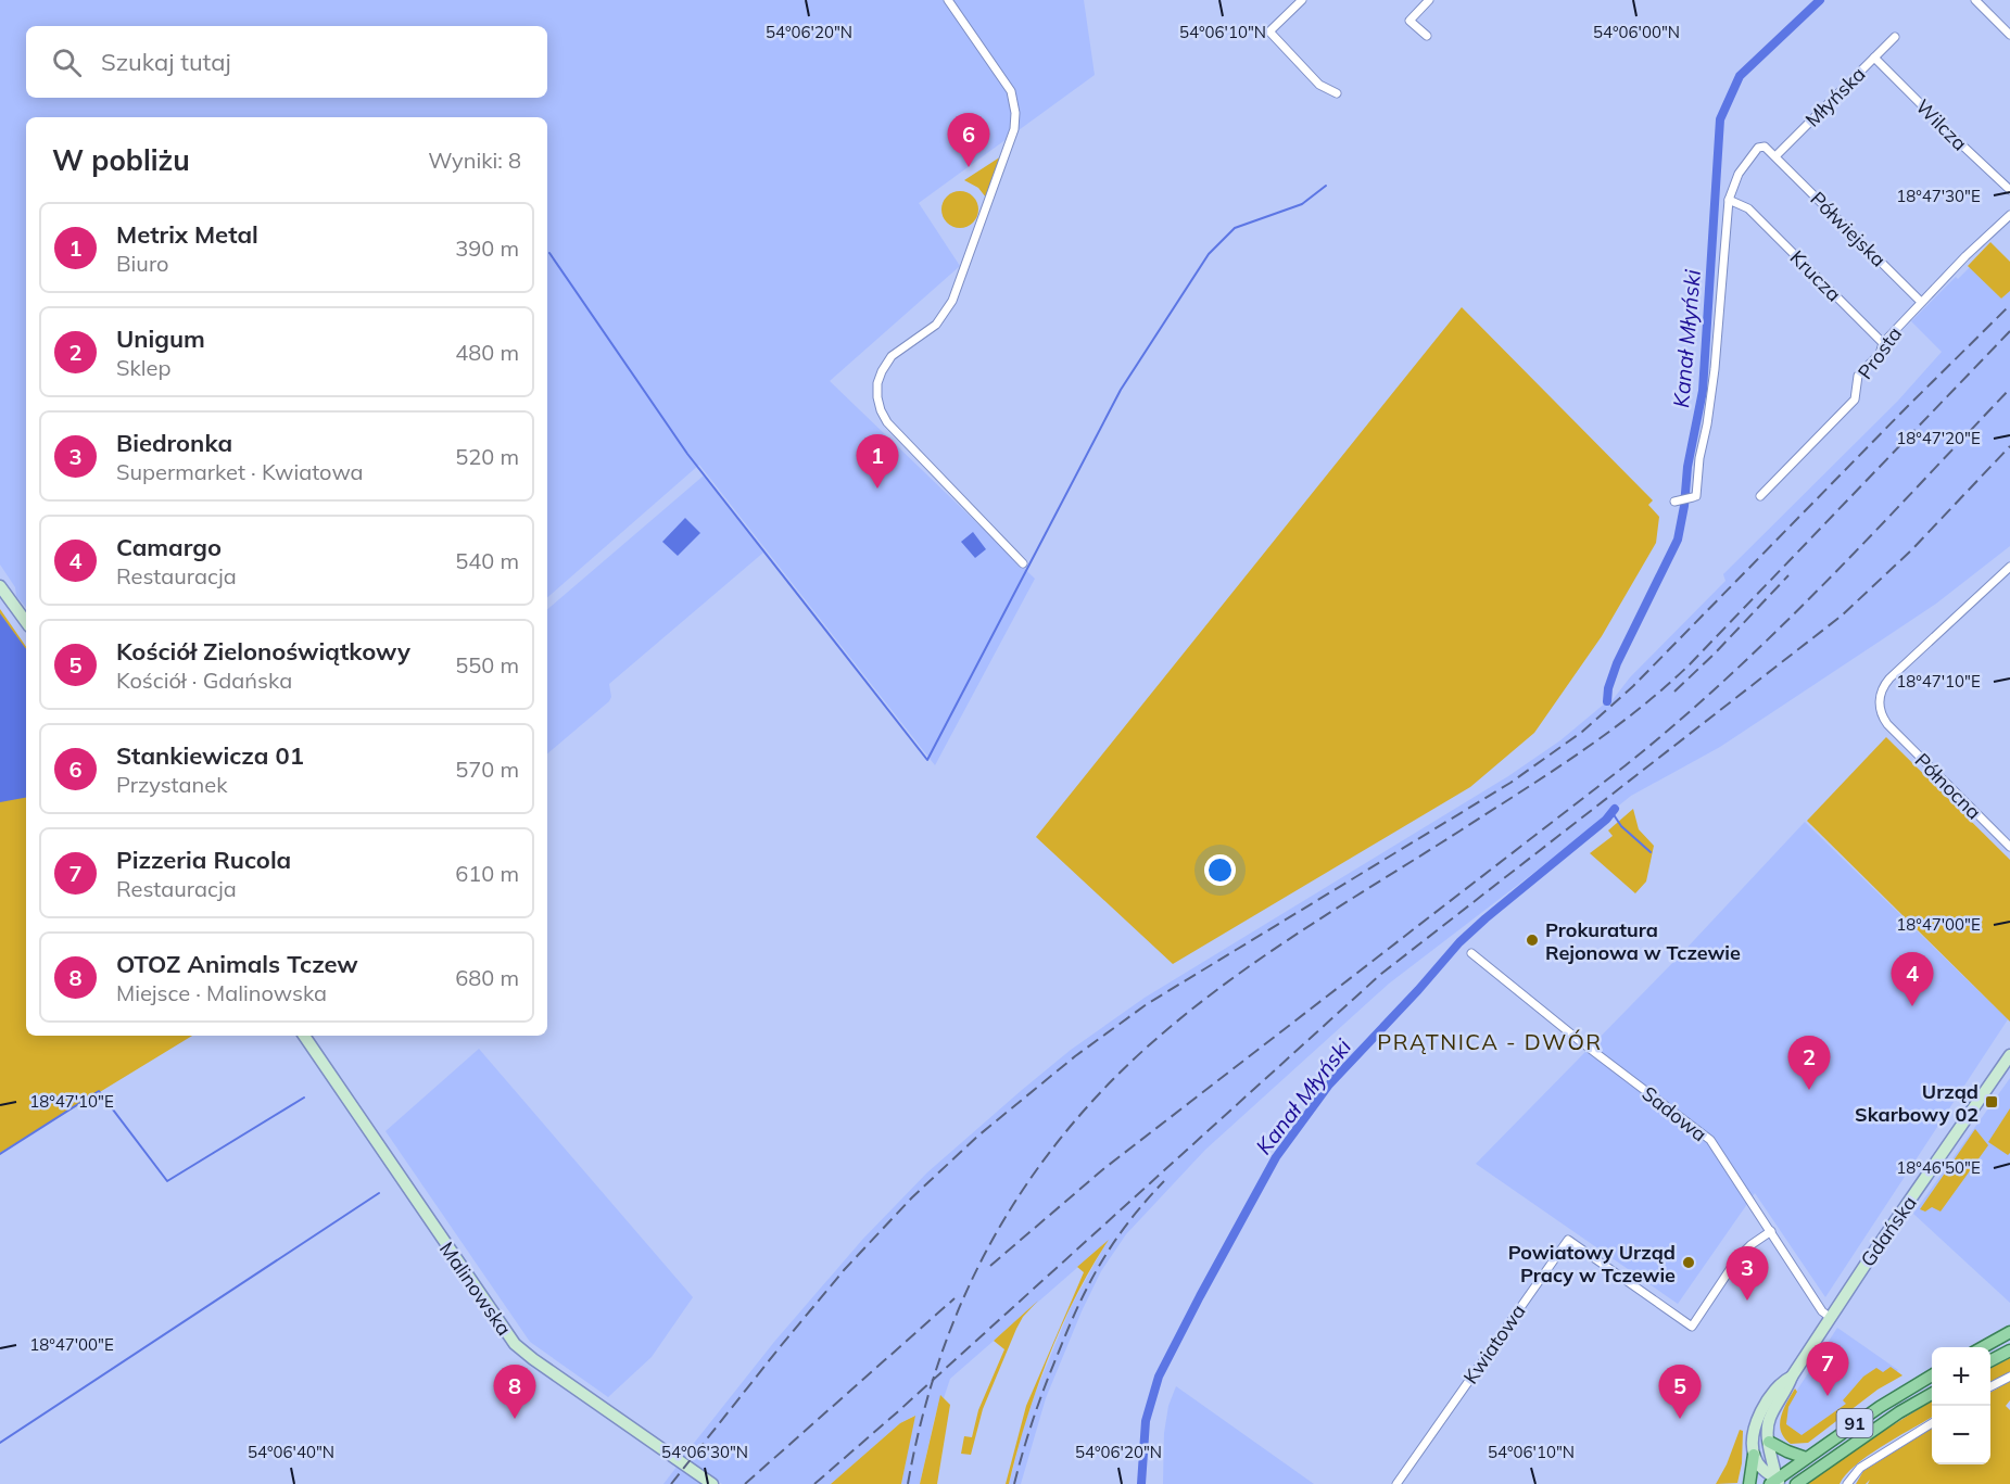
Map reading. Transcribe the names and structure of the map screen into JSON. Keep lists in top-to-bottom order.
{
  "streets": {
    "main road": ["91"],
    "street": [
      "Młyńska",
      "Wilcza",
      "Półwiejska",
      "Krucza",
      "Prosta",
      "Północna",
      "Sadowa",
      "Gdańska",
      "Malinowska",
      "Kwiatowa"
    ]
  },
  "crossings": [
    ["Młyńska", "Wilcza"],
    ["Młyńska", "Półwiejska"],
    ["Półwiejska", "Prosta"],
    ["Krucza", "Prosta"],
    ["Sadowa", "Gdańska"],
    ["Sadowa", "Kwiatowa"],
    ["Gdańska", "91"]
  ],
  "districts": ["PRĄTNICA - DWÓR"],
  "water": ["Kanał Młyński"],
  "places": {
    "other": ["Prokuratura Rejonowa w Tczewie", "Powiatowy Urząd Pracy w Tczewie"],
    "transit": ["Urząd Skarbowy 02"]
  },
  "page": {
    "search": "Szukaj tutaj",
    "pins": [
      "6",
      "1",
      "4",
      "2",
      "3",
      "7",
      "5",
      "8"
    ],
    "heading": ["W pobliżu", "Wyniki: 8"],
    "list": [
      {
        "mark": "1",
        "name": "Metrix Metal",
        "note": "Biuro",
        "value": "390 m"
      },
      {
        "mark": "2",
        "name": "Unigum",
        "note": "Sklep",
        "value": "480 m"
      },
      {
        "mark": "3",
        "name": "Biedronka",
        "note": "Supermarket · Kwiatowa",
        "value": "520 m"
      },
      {
        "mark": "4",
        "name": "Camargo",
        "note": "Restauracja",
        "value": "540 m"
      },
      {
        "mark": "5",
        "name": "Kościół Zielonoświątkowy",
        "note": "Kościół · Gdańska",
        "value": "550 m"
      },
      {
        "mark": "6",
        "name": "Stankiewicza 01",
        "note": "Przystanek",
        "value": "570 m"
      },
      {
        "mark": "7",
        "name": "Pizzeria Rucola",
        "note": "Restauracja",
        "value": "610 m"
      },
      {
        "mark": "8",
        "name": "OTOZ Animals Tczew",
        "note": "Miejsce · Malinowska",
        "value": "680 m"
      }
    ],
    "map_buttons": ["+", "−"]
  },
  "coordinates": [
    "54°06'20\"N",
    "54°06'10\"N",
    "54°06'00\"N",
    "18°47'30\"E",
    "18°47'20\"E",
    "18°47'10\"E",
    "18°47'00\"E",
    "18°46'50\"E",
    "54°06'40\"N",
    "54°06'30\"N"
  ]
}
